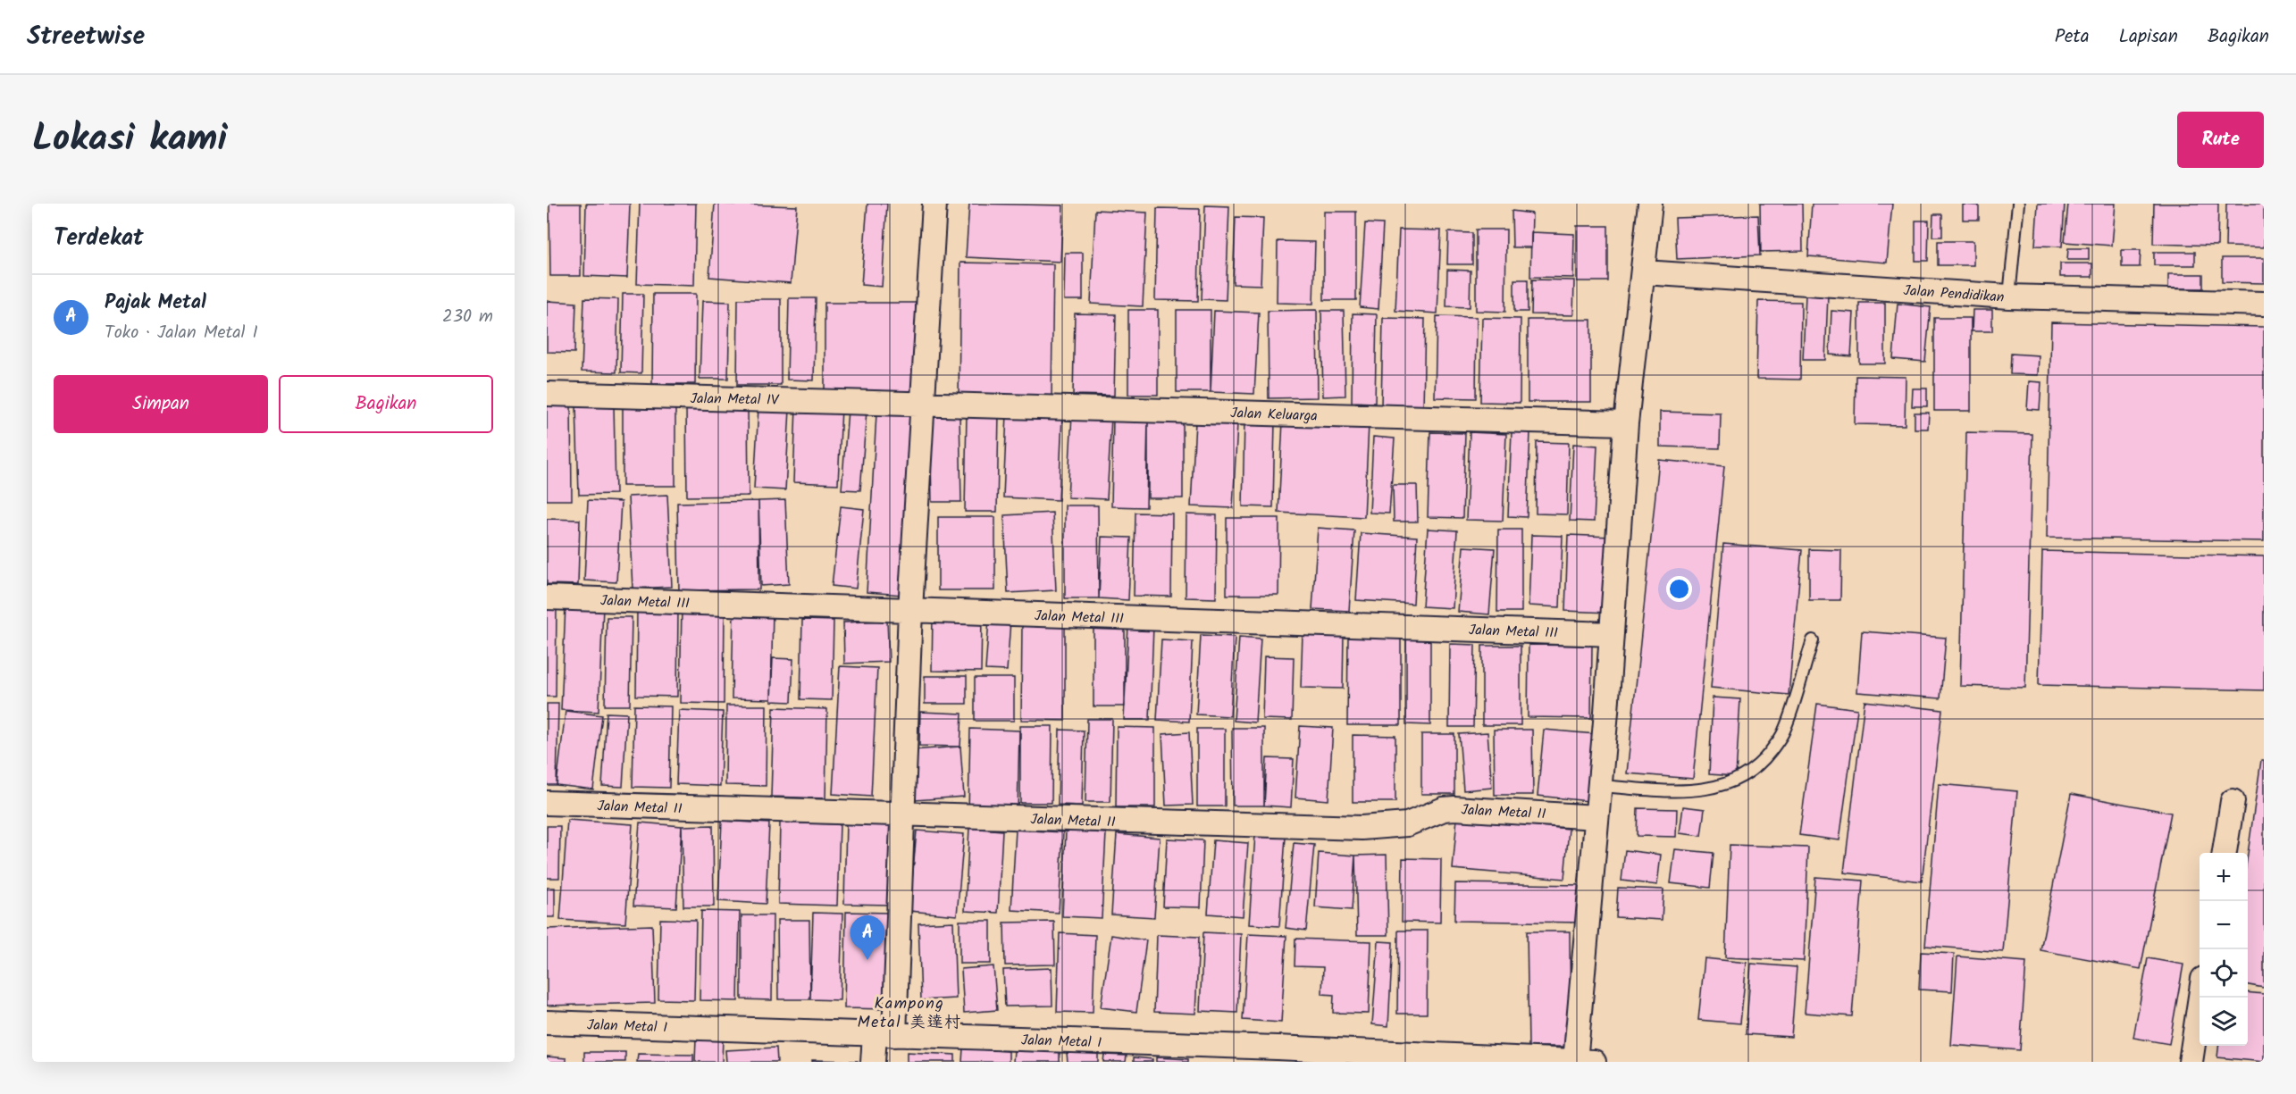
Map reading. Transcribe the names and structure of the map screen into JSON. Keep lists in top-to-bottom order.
{
  "streets": {
    "street": [
      "Jalan Pendidikan",
      "Jalan Metal IV",
      "Jalan Keluarga",
      "Jalan Metal III",
      "Jalan Metal II",
      "Jalan Metal I"
    ]
  },
  "crossings": [
    ["Jalan Metal IV", "Jalan Keluarga"]
  ],
  "districts": ["Kampong Metal 美達村"],
  "page": {
    "header": "Streetwise",
    "nav": ["Peta", "Lapisan", "Bagikan"],
    "title": "Lokasi kami",
    "buttons": [
      "Rute",
      ["Simpan", "Bagikan"]
    ],
    "heading": "Terdekat",
    "list": [
      {
        "mark": "A",
        "name": "Pajak Metal",
        "note": "Toko · Jalan Metal I",
        "value": "230 m"
      }
    ],
    "map_buttons": ["+", "−"],
    "pins": "A"
  }
}
